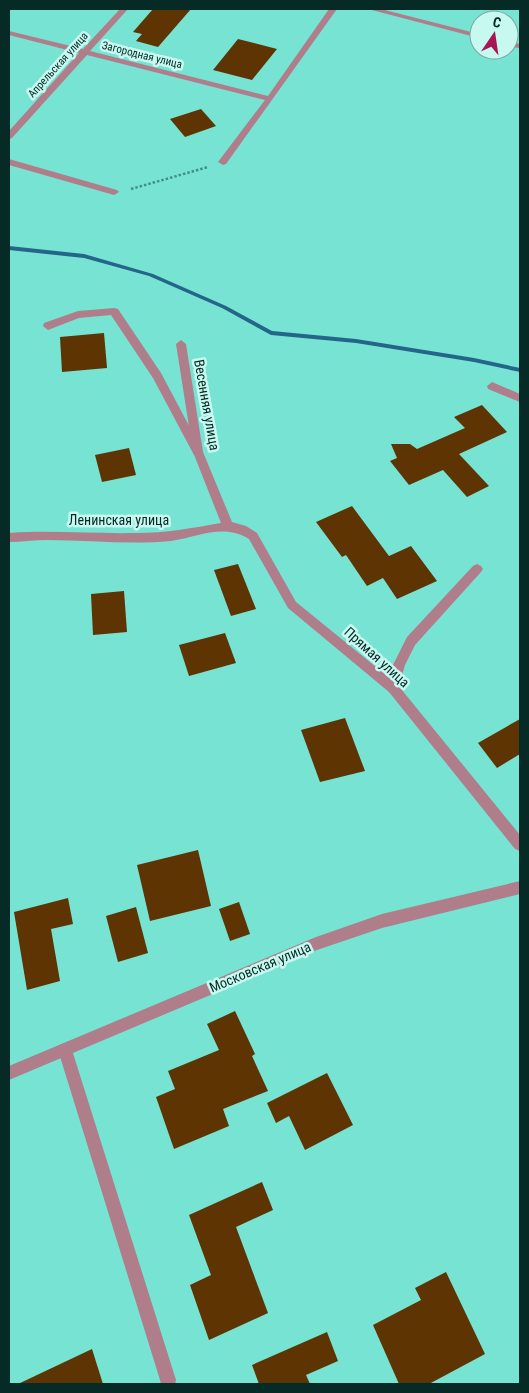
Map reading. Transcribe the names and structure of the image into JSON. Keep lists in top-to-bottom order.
{
  "streets": {
    "street": [
      "Загородная улица",
      "Апрельская улица",
      "Весенняя улица",
      "Ленинская улица",
      "Прямая улица",
      "Московская улица"
    ]
  },
  "crossings": [
    ["Загородная улица", "Апрельская улица"],
    ["Весенняя улица", "Ленинская улица"],
    ["Весенняя улица", "Прямая улица"],
    ["Ленинская улица", "Прямая улица"]
  ],
  "north": "top"
}
